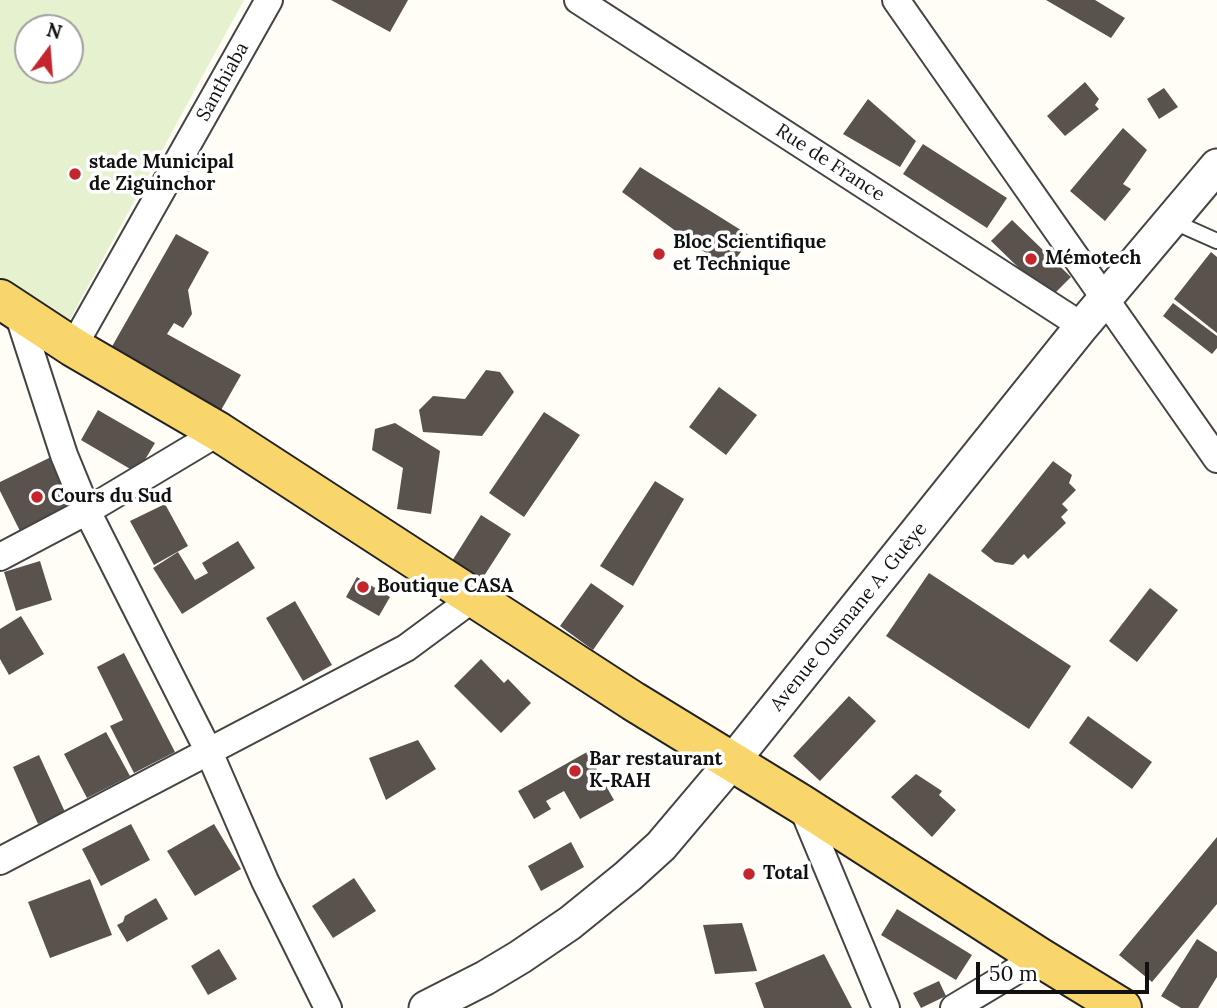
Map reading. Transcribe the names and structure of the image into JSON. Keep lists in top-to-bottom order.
{
  "streets": {
    "street": ["Santhiaba", "Rue de France", "Avenue Ousmane A. Guèye"]
  },
  "crossings": [
    ["Rue de France", "Avenue Ousmane A. Guèye"]
  ],
  "places": [
    "stade Municipal de Ziguinchor",
    "Bloc Scientifique et Technique",
    "Mémotech",
    "Cours du Sud",
    "Boutique CASA",
    "Bar restaurant K-RAH",
    "Total"
  ],
  "scale_bar": "50 m",
  "north": "top"
}
